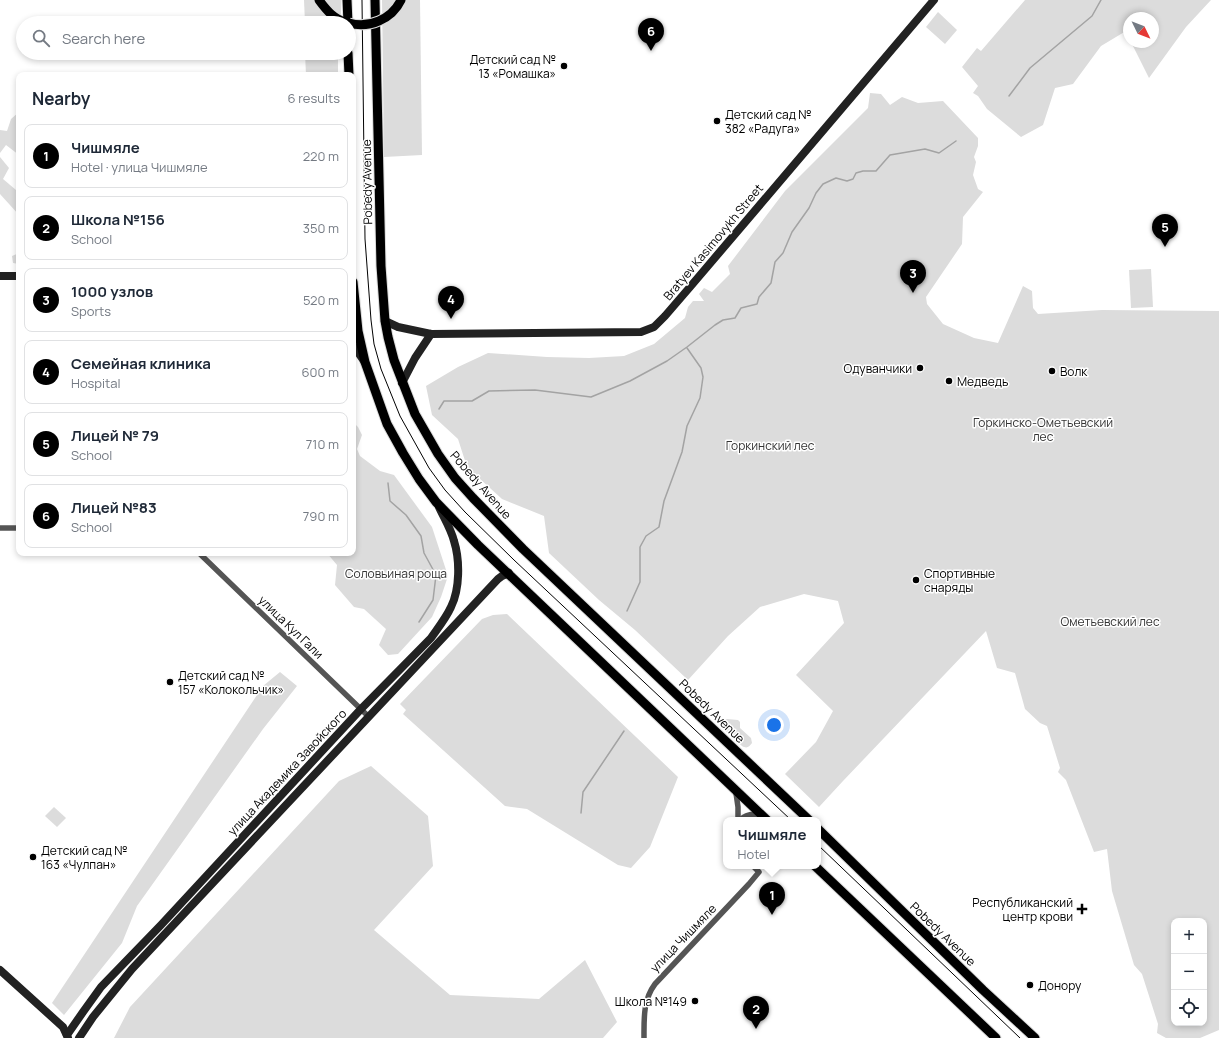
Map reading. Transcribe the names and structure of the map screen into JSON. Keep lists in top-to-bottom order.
{
  "streets": {
    "main road": ["Pobedy Avenue"],
    "street": [
      "Bratyev Kasimovykh Street",
      "улица Кул Гали",
      "улица Академика Завойского",
      "улица Чишмяле"
    ]
  },
  "crossings": [
    ["Pobedy Avenue", "Bratyev Kasimovykh Street"],
    ["улица Кул Гали", "улица Академика Завойского"]
  ],
  "parks": [
    "Горкинско-Ометьевский лес",
    "Горкинский лес",
    "Соловьиная роща",
    "Ометьевский лес"
  ],
  "places": {
    "other": [
      "Детский сад № 13 «Ромашка»",
      "Детский сад № 382 «Радуга»",
      "Одуванчики",
      "Волк",
      "Медведь",
      "Спортивные снаряды",
      "Детский сад № 157 «Колокольчик»",
      "Детский сад № 163 «Чулпан»",
      "Донору",
      "Школа №149"
    ],
    "health": ["Республиканский центр крови"]
  },
  "north": "bottom right",
  "page": {
    "search": "Search here",
    "pins": [
      "6",
      "5",
      "3",
      "4",
      "1",
      "2"
    ],
    "heading": ["Nearby", "6 results"],
    "list": [
      {
        "mark": "1",
        "name": "Чишмяле",
        "note": "Hotel · улица Чишмяле",
        "value": "220 m"
      },
      {
        "mark": "2",
        "name": "Школа №156",
        "note": "School",
        "value": "350 m"
      },
      {
        "mark": "3",
        "name": "1000 узлов",
        "note": "Sports",
        "value": "520 m"
      },
      {
        "mark": "4",
        "name": "Семейная клиника",
        "note": "Hospital",
        "value": "600 m"
      },
      {
        "mark": "5",
        "name": "Лицей № 79",
        "note": "School",
        "value": "710 m"
      },
      {
        "mark": "6",
        "name": "Лицей №83",
        "note": "School",
        "value": "790 m"
      }
    ],
    "popup": ["Чишмяле", "Hotel"],
    "map_buttons": ["+", "−"]
  }
}
